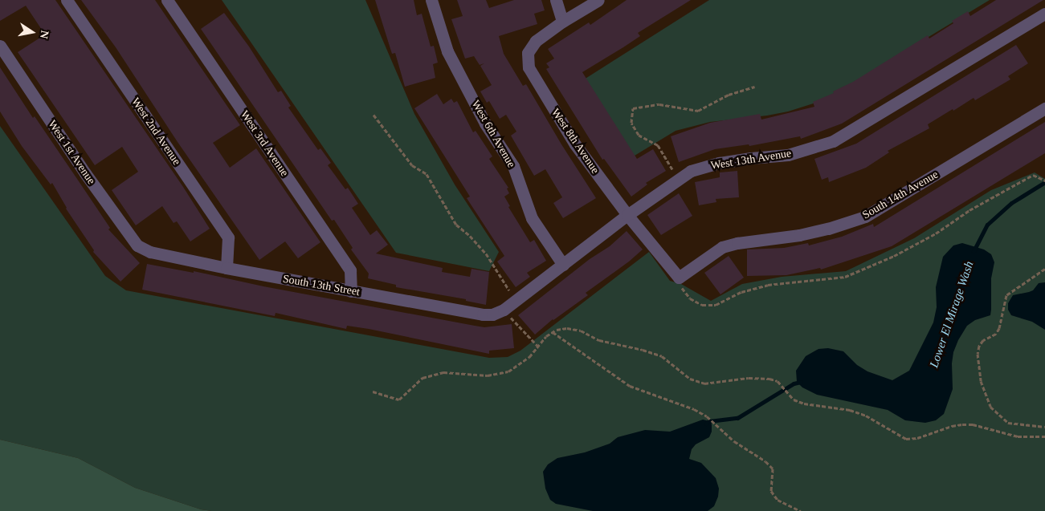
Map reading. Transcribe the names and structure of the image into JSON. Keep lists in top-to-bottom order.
{
  "streets": {
    "street": [
      "West 2nd Avenue",
      "West 6th Avenue",
      "West 8th Avenue",
      "West 3rd Avenue",
      "West 1st Avenue",
      "West 13th Avenue",
      "South 14th Avenue",
      "South 13th Street"
    ]
  },
  "crossings": [
    ["West 2nd Avenue", "South 13th Street"],
    ["West 6th Avenue", "West 13th Avenue"],
    ["West 8th Avenue", "West 13th Avenue"],
    ["West 8th Avenue", "South 14th Avenue"],
    ["West 3rd Avenue", "South 13th Street"],
    ["West 1st Avenue", "South 13th Street"],
    ["West 13th Avenue", "South 13th Street"]
  ],
  "water": ["Lower El Mirage Wash"],
  "north": "right"
}
